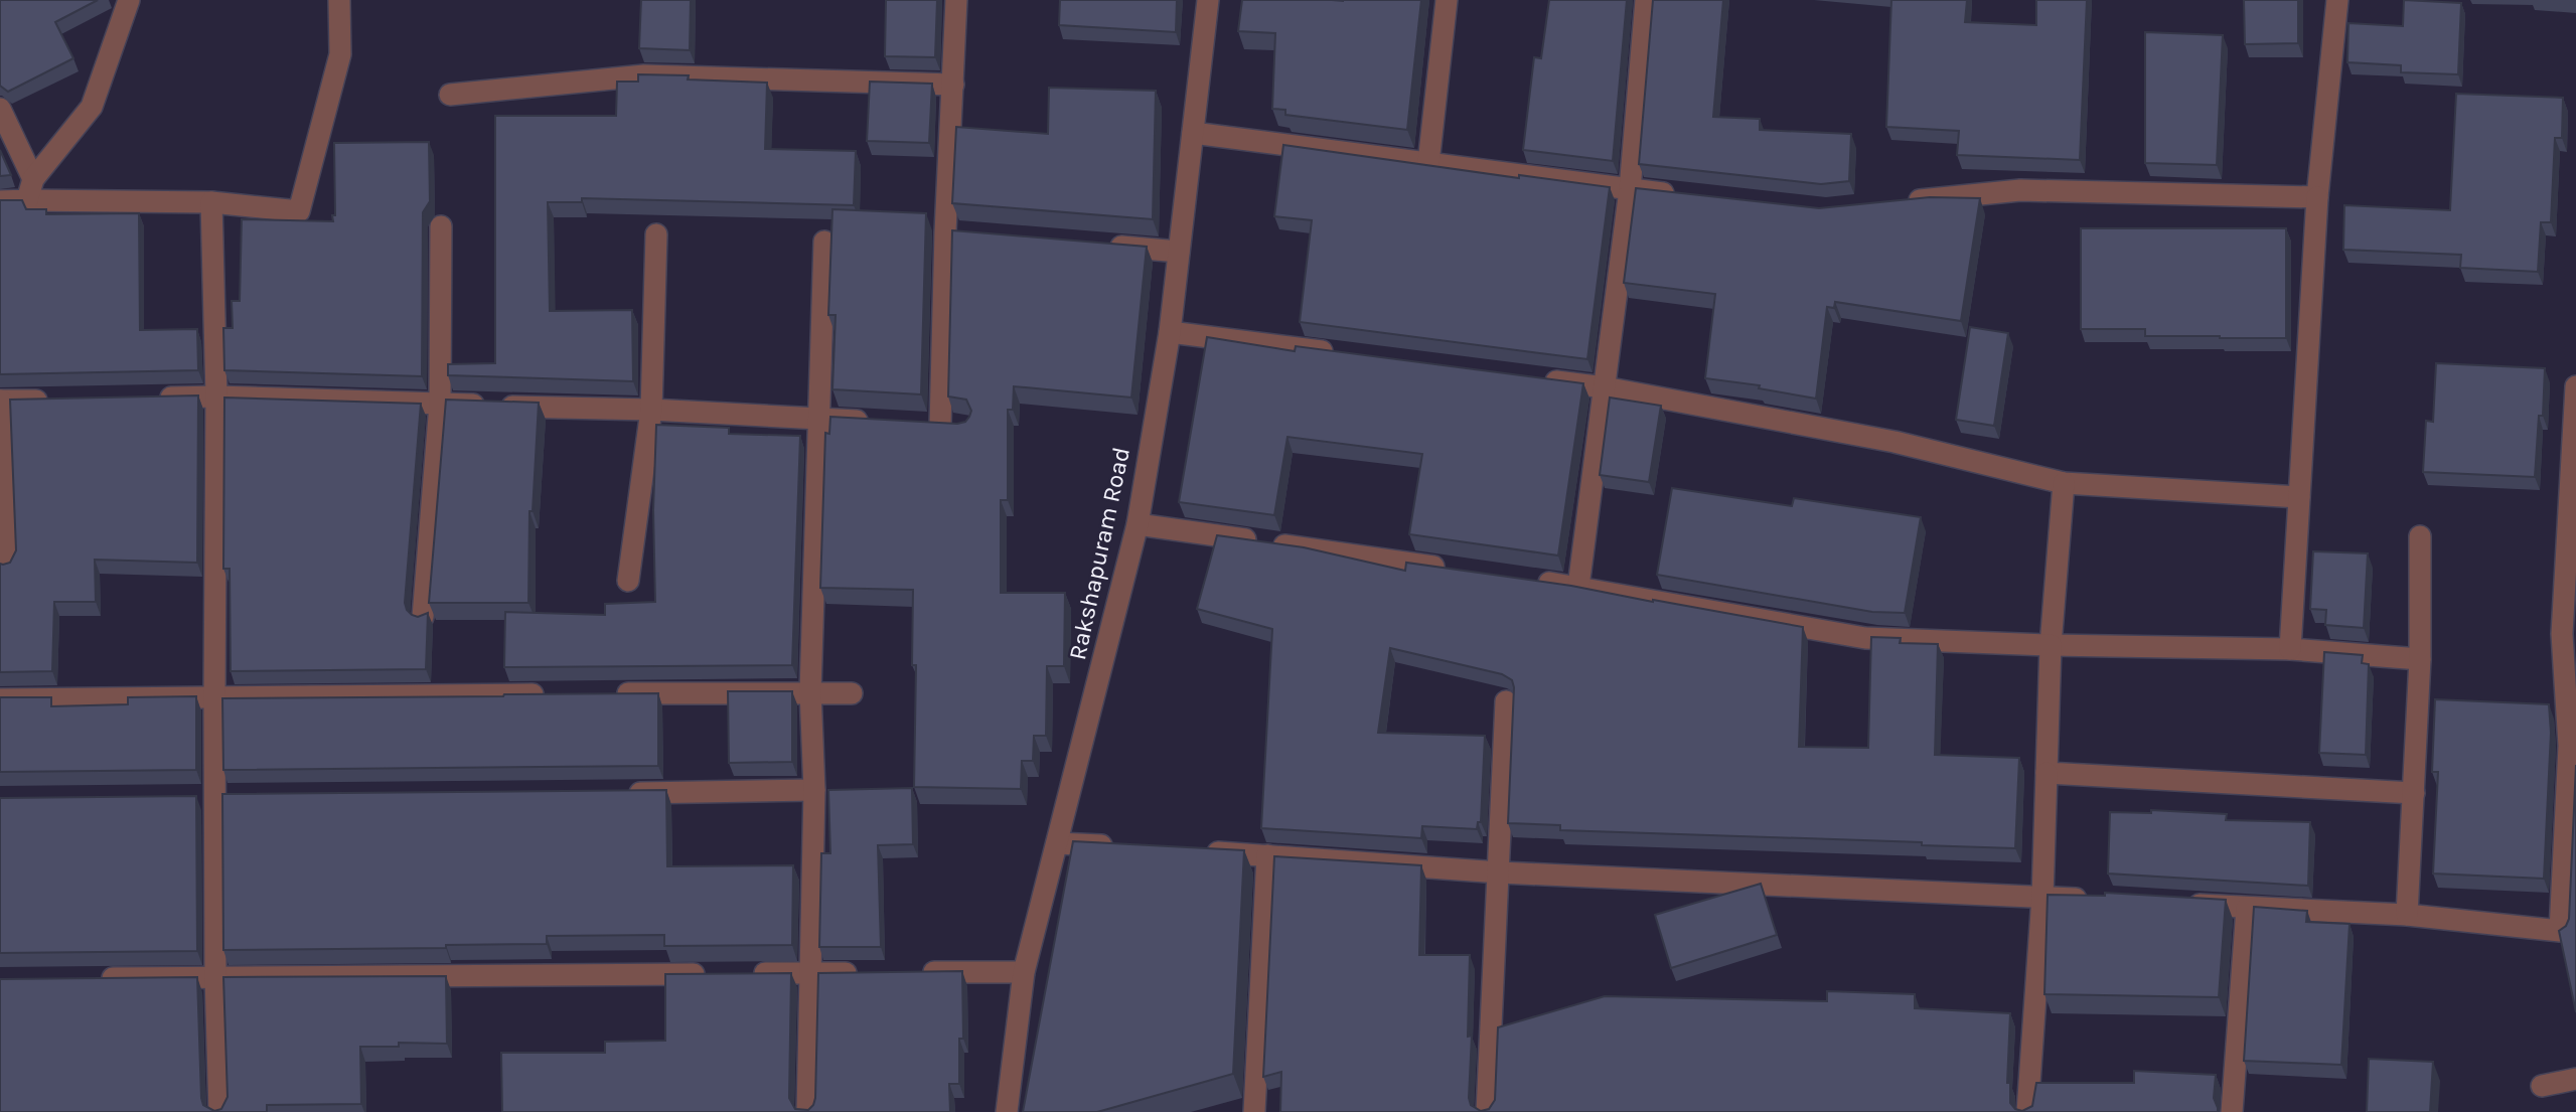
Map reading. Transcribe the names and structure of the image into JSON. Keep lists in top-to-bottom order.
{
  "streets": {
    "street": ["Rakshapuram Road"]
  }
}
